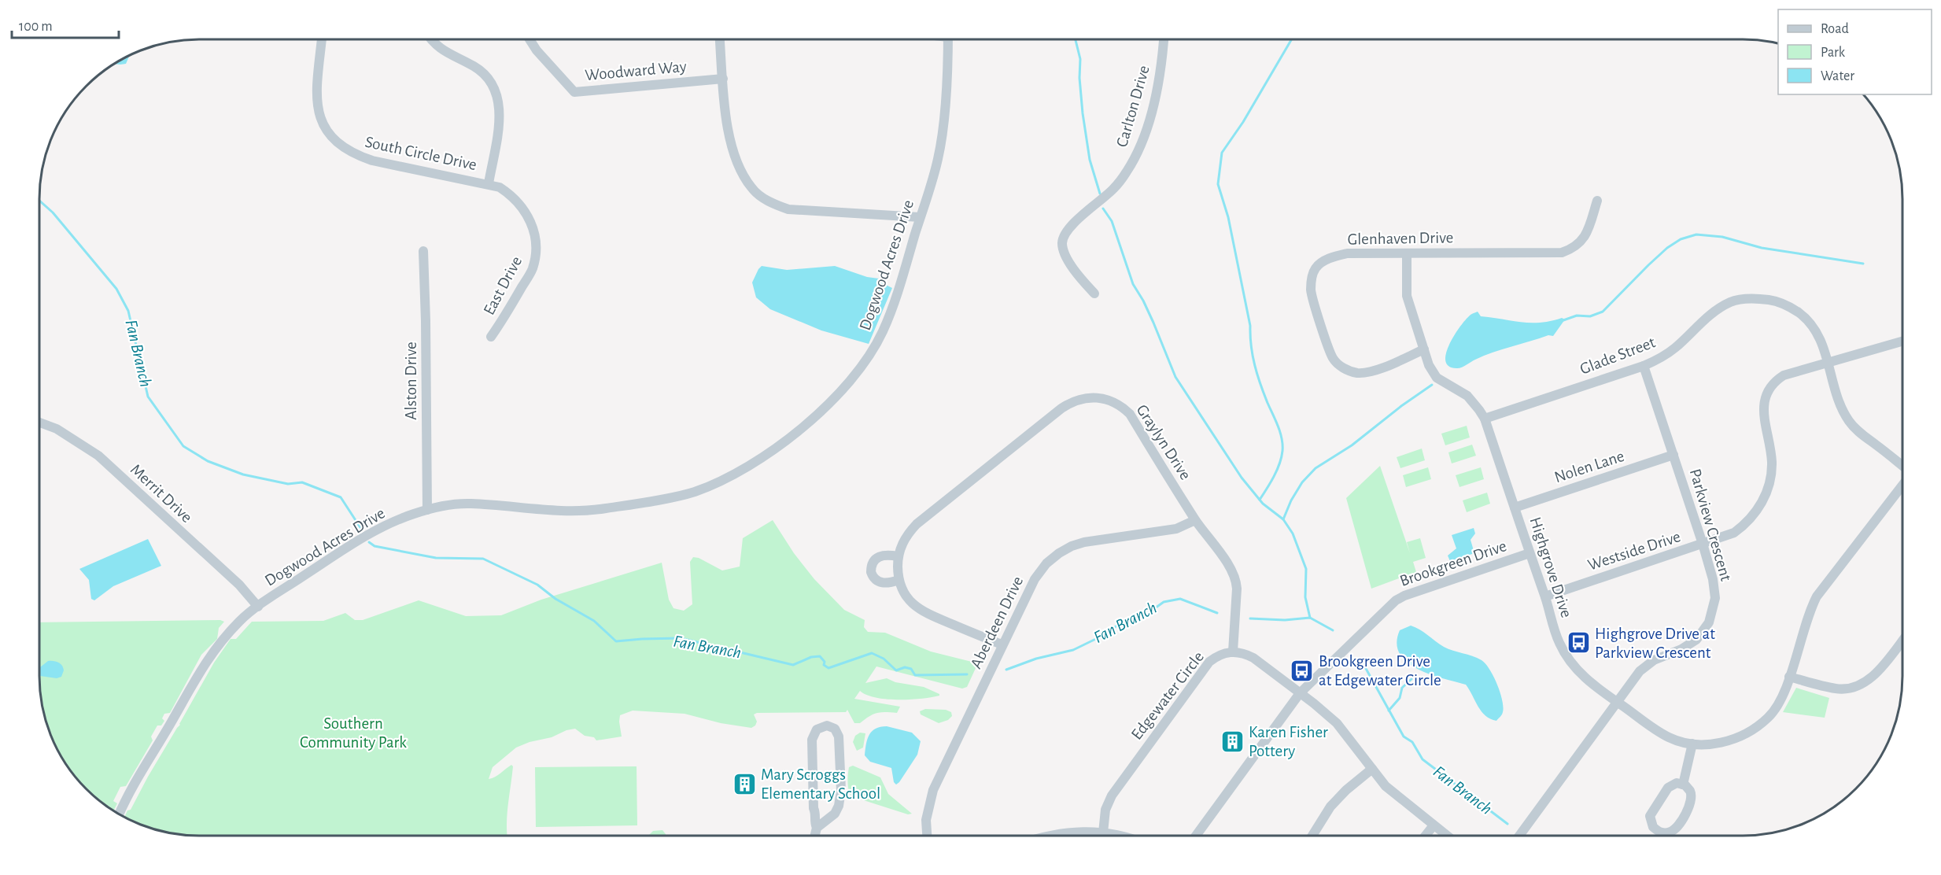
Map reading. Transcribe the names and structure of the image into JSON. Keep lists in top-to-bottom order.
{
  "streets": {
    "street": [
      "Woodward Way",
      "Carlton Drive",
      "South Circle Drive",
      "Glenhaven Drive",
      "Dogwood Acres Drive",
      "East Drive",
      "Glade Street",
      "Alston Drive",
      "Graylyn Drive",
      "Nolen Lane",
      "Merrit Drive",
      "Parkview Crescent",
      "Westside Drive",
      "Brookgreen Drive",
      "Highgrove Drive",
      "Aberdeen Drive",
      "Edgewater Circle"
    ]
  },
  "crossings": [
    ["South Circle Drive", "East Drive"],
    ["Glenhaven Drive", "Highgrove Drive"],
    ["Dogwood Acres Drive", "Alston Drive"],
    ["Dogwood Acres Drive", "Merrit Drive"],
    ["Glade Street", "Parkview Crescent"],
    ["Glade Street", "Westside Drive"],
    ["Glade Street", "Highgrove Drive"],
    ["Graylyn Drive", "Aberdeen Drive"],
    ["Graylyn Drive", "Edgewater Circle"],
    ["Nolen Lane", "Parkview Crescent"],
    ["Nolen Lane", "Highgrove Drive"],
    ["Parkview Crescent", "Westside Drive"],
    ["Parkview Crescent", "Highgrove Drive"],
    ["Westside Drive", "Highgrove Drive"],
    ["Brookgreen Drive", "Highgrove Drive"]
  ],
  "water": ["Fan Branch"],
  "parks": ["Southern Community Park"],
  "places": {
    "bus stop": ["Highgrove Drive at Parkview Crescent", "Brookgreen Drive at Edgewater Circle"],
    "building": ["Karen Fisher Pottery", "Mary Scroggs Elementary School"]
  },
  "legend": ["Road", "Park", "Water"],
  "scale_bar": "100 m"
}
